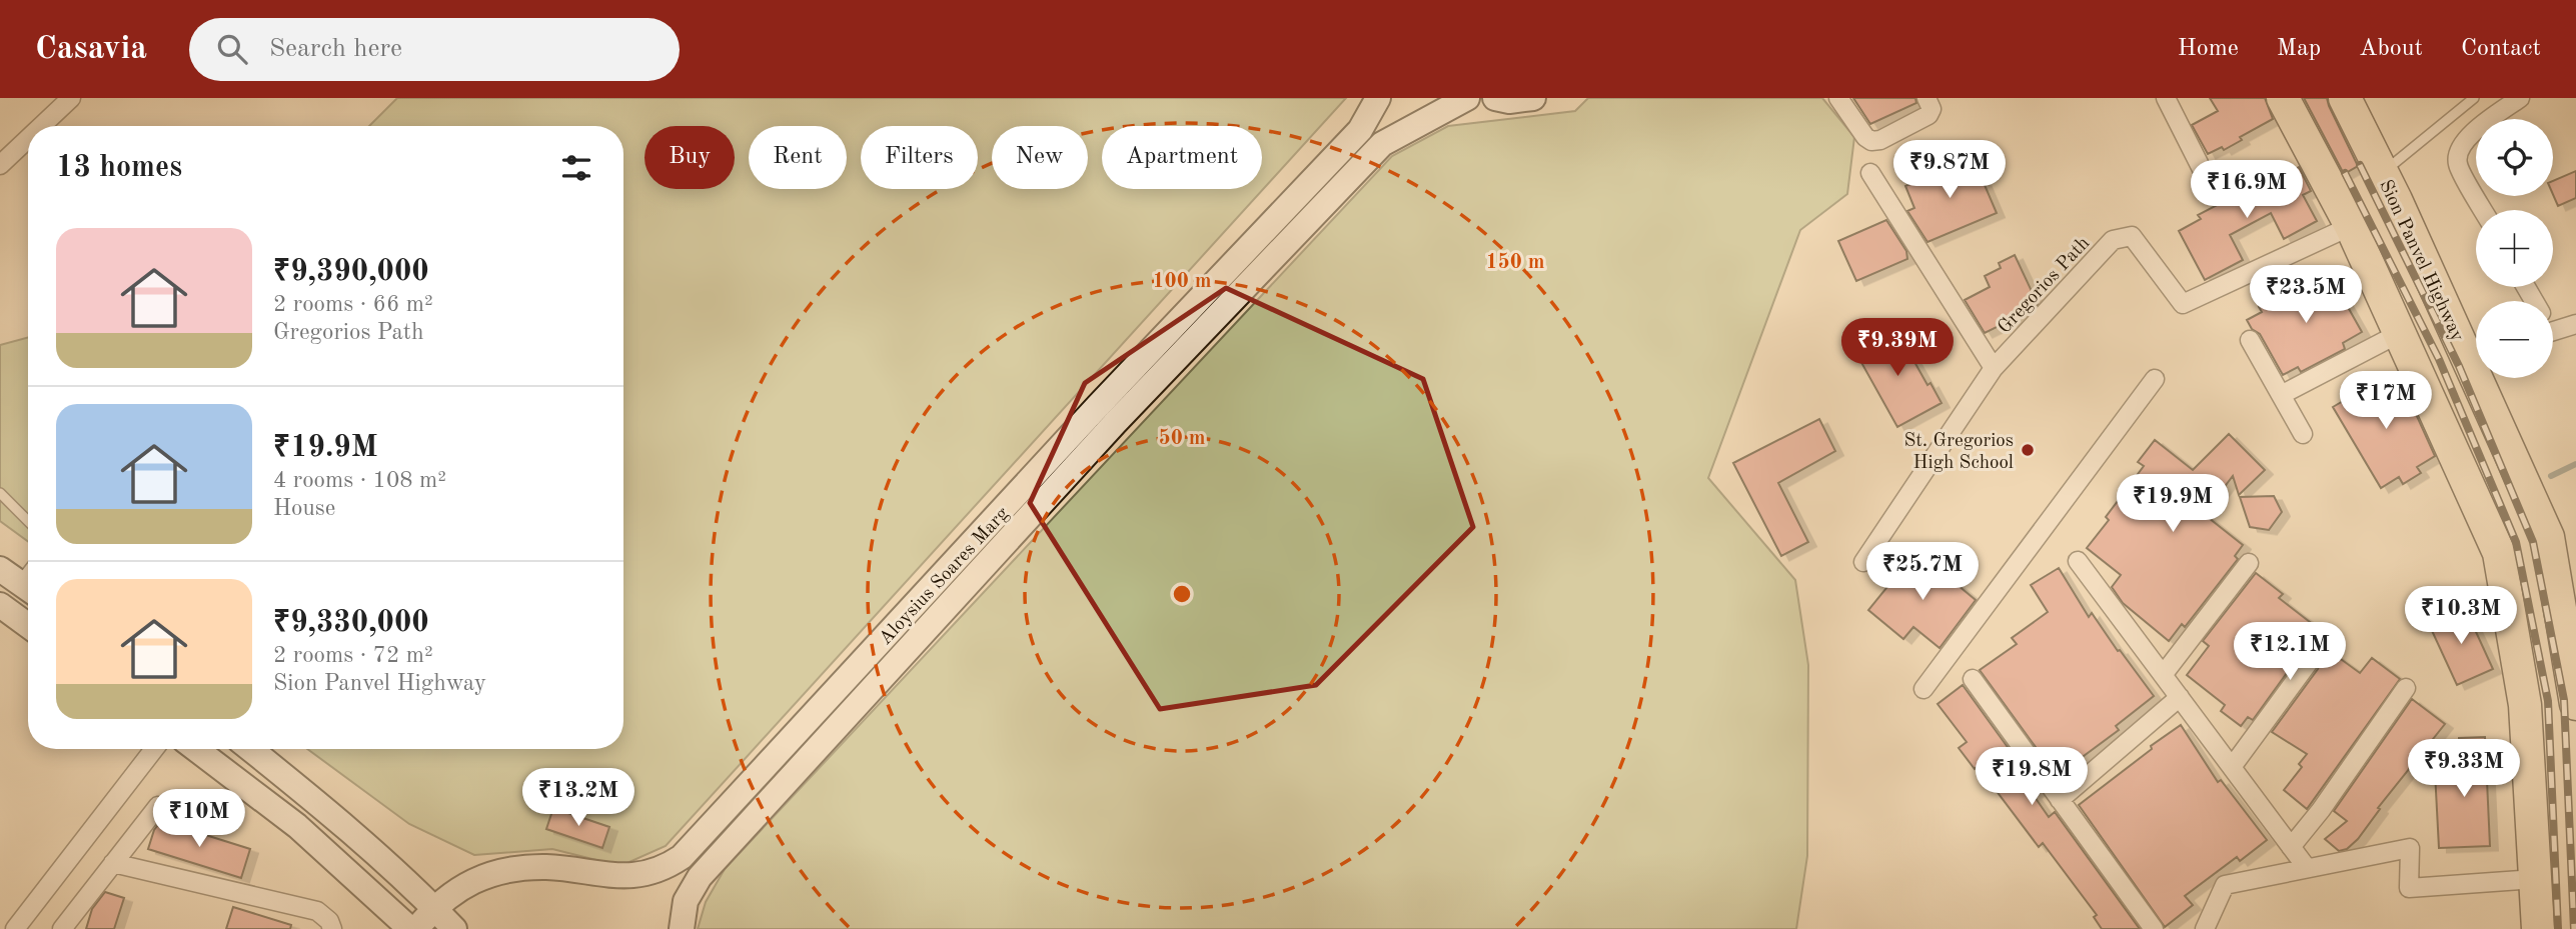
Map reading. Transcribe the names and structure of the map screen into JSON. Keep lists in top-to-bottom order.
{
  "streets": {
    "highway": ["Sion Panvel Highway"],
    "main road": ["Aloysius Soares Marg"],
    "street": ["Gregorios Path"]
  },
  "places": ["St. Gregorios High School"],
  "page": {
    "header": "Casavia",
    "search": "Search here",
    "nav": [
      "Home",
      "Map",
      "About",
      "Contact"
    ],
    "map_buttons": ["+", "−"],
    "chip": [
      "Buy",
      "Rent",
      "Filters",
      "New",
      "Apartment"
    ],
    "heading": "13 homes",
    "price": [
      "₹9.87M",
      "₹16.9M",
      "₹23.5M",
      "₹9.39M",
      "₹17M",
      "₹19.9M",
      "₹25.7M",
      "₹10.3M",
      "₹12.1M",
      "₹9.33M",
      "₹19.8M",
      "₹13.2M",
      "₹10M"
    ],
    "list": [
      {
        "name": "₹9,390,000",
        "note": "2 rooms · 66 m² · Gregorios Path"
      },
      {
        "name": "₹19.9M",
        "note": "4 rooms · 108 m² · House"
      },
      {
        "name": "₹9,330,000",
        "note": "2 rooms · 72 m² · Sion Panvel Highway"
      }
    ]
  },
  "rings": ["150 m", "100 m", "50 m"]
}
